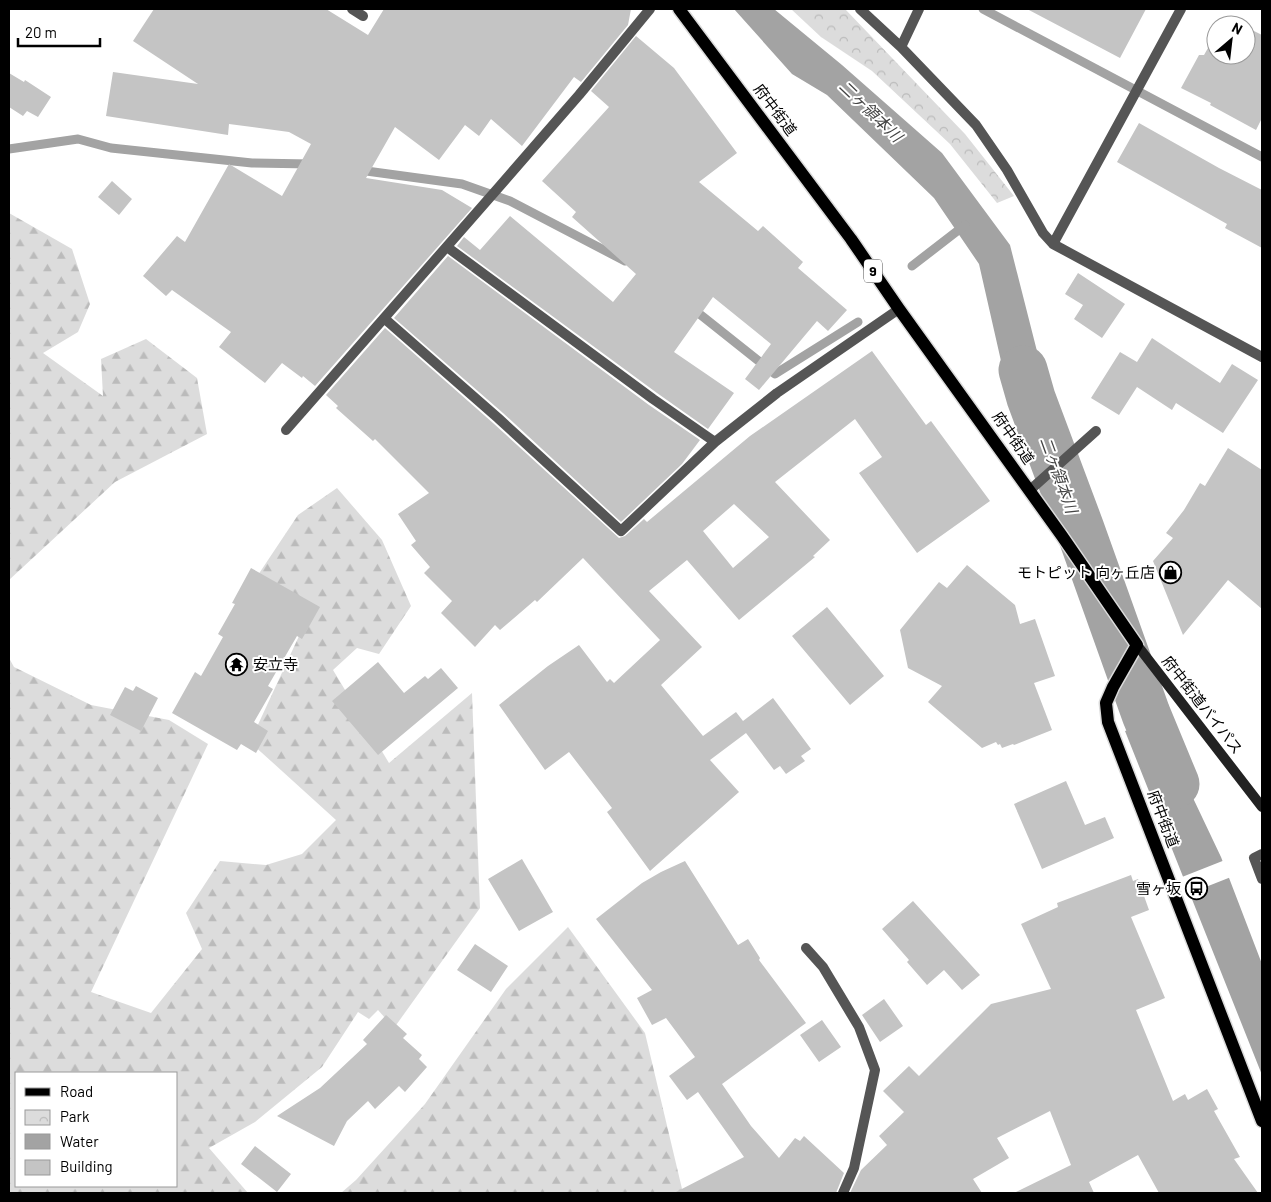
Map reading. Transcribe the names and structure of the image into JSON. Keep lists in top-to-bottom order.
{
  "streets": {
    "main road": ["府中街道", "9"],
    "street": ["府中街道バイパス"]
  },
  "crossings": [
    ["府中街道", "府中街道バイパス"]
  ],
  "water": ["二ヶ領本川"],
  "places": {
    "shop": ["モトピット 向ヶ丘店"],
    "temple": ["安立寺"],
    "bus stop": ["雪ヶ坂"]
  },
  "legend": [
    "Road",
    "Park",
    "Water",
    "Building"
  ],
  "scale_bar": "20 m",
  "north": "top right"
}
